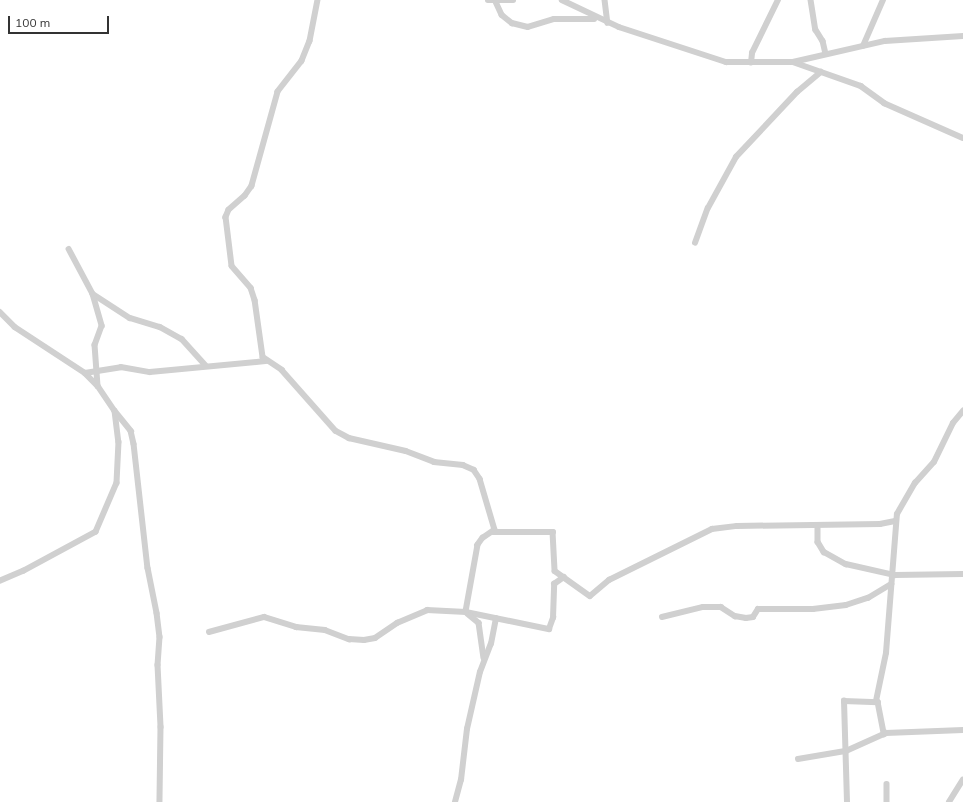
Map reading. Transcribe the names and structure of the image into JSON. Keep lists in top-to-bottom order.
{
  "scale_bar": "100 m"
}
